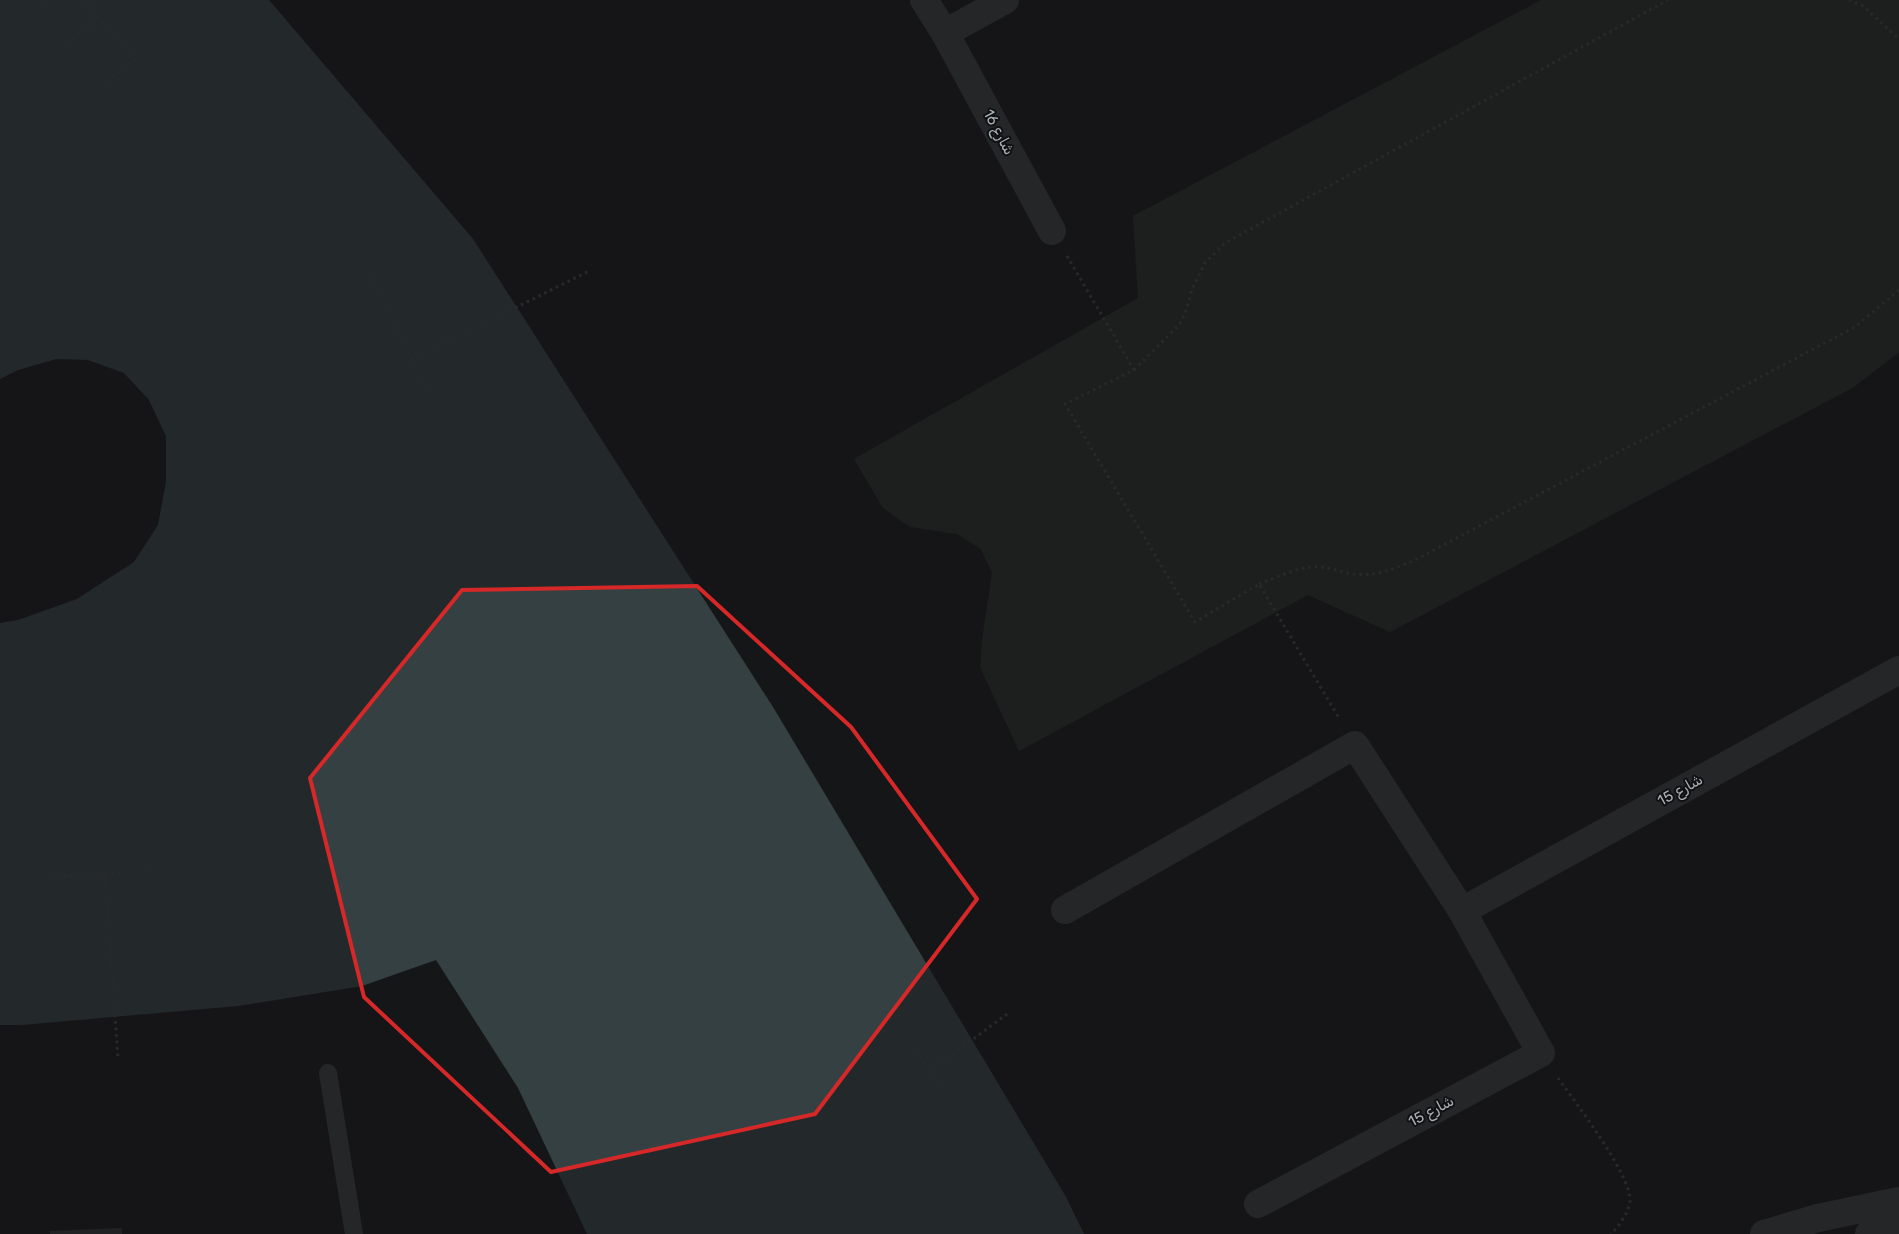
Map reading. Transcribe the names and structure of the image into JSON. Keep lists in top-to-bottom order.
{
  "streets": {
    "street": ["شارع 16", "شارع 15"]
  }
}
